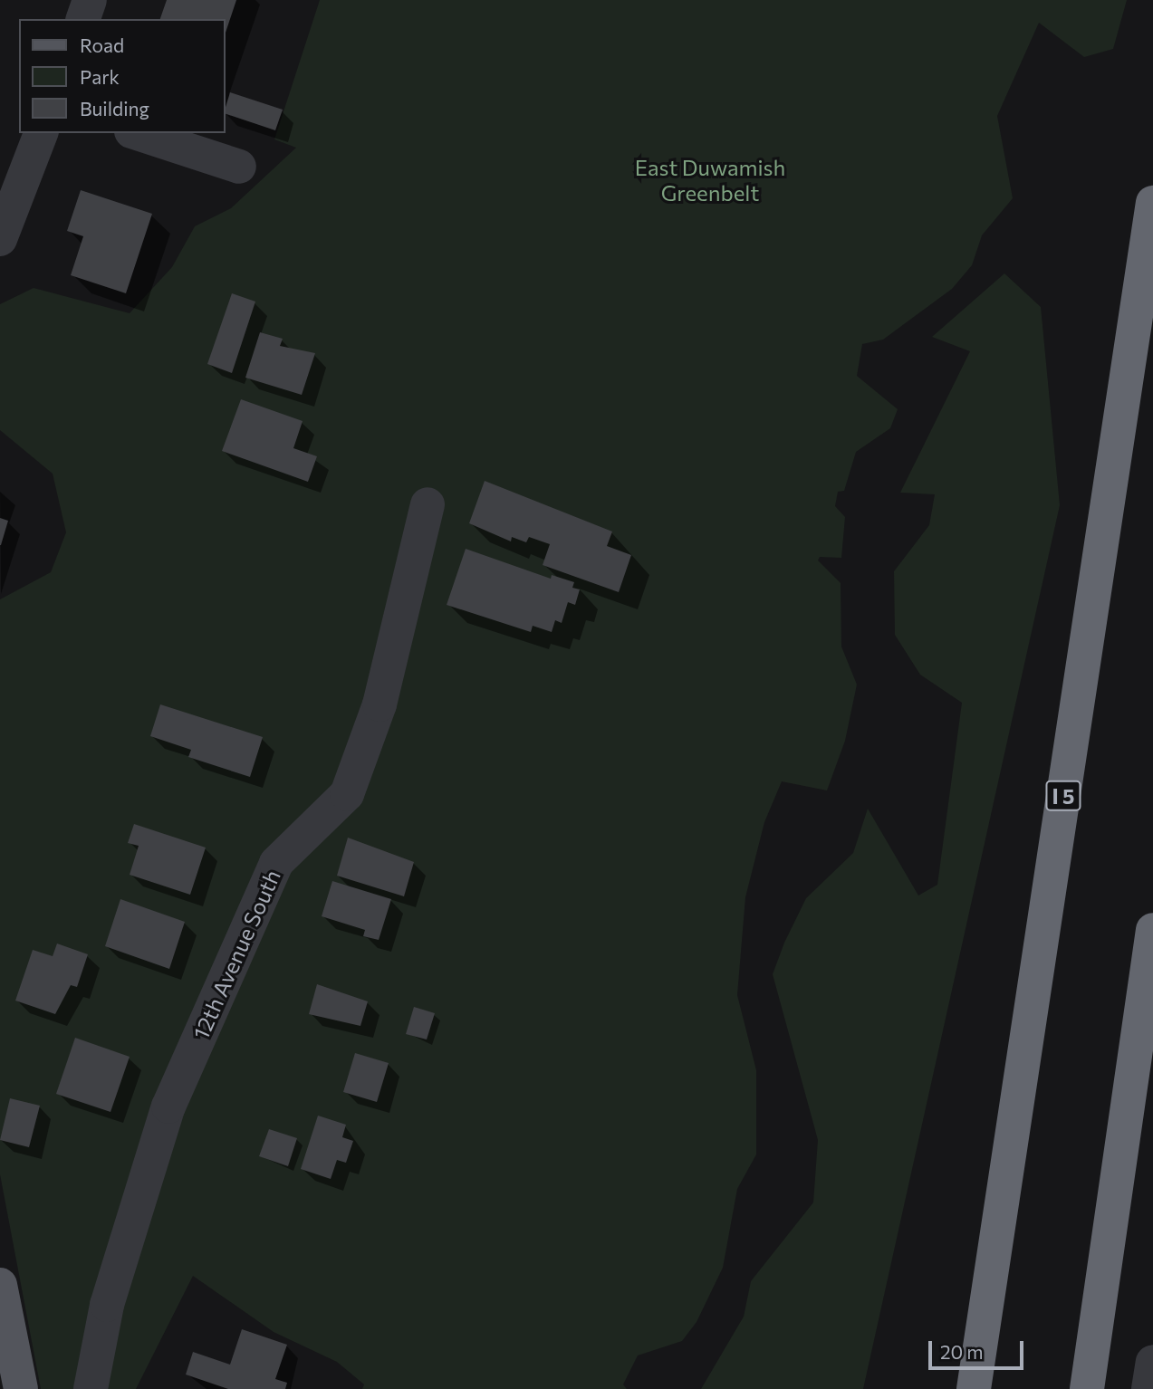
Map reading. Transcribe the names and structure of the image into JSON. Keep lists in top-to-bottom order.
{
  "streets": {
    "highway": ["I 5"],
    "street": ["12th Avenue South"]
  },
  "parks": ["East Duwamish Greenbelt"],
  "legend": ["Road", "Park", "Building"],
  "scale_bar": "20 m"
}
